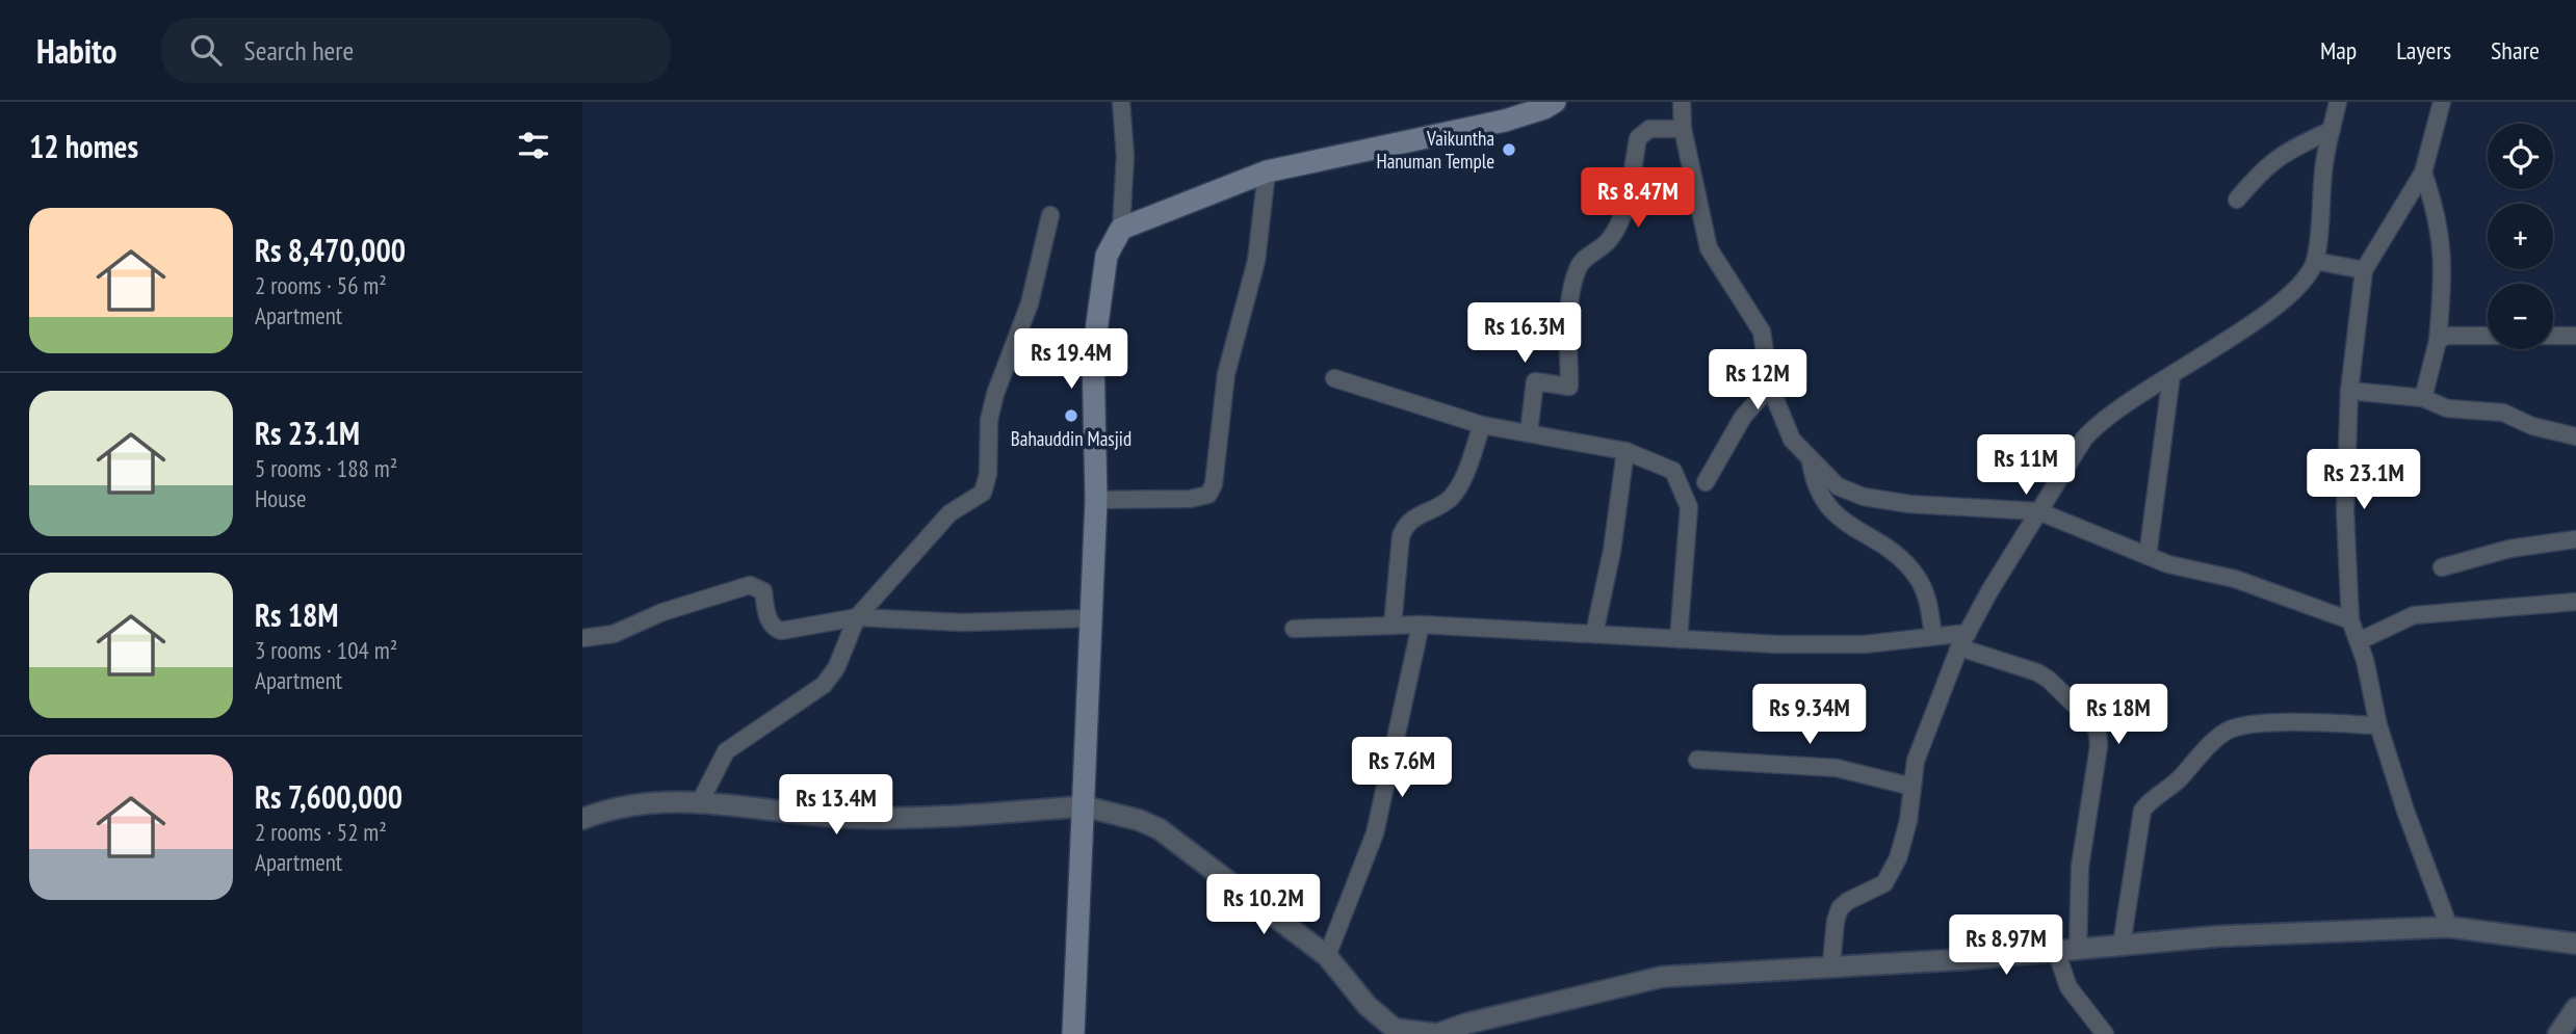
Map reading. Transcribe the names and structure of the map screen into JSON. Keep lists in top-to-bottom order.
{
  "places": ["Vaikuntha Hanuman Temple", "Bahauddin Masjid"],
  "page": {
    "header": "Habito",
    "search": "Search here",
    "nav": ["Map", "Layers", "Share"],
    "heading": "12 homes",
    "map_buttons": ["+", "−"],
    "price": [
      "Rs 8.47M",
      "Rs 16.3M",
      "Rs 19.4M",
      "Rs 12M",
      "Rs 11M",
      "Rs 23.1M",
      "Rs 9.34M",
      "Rs 18M",
      "Rs 7.6M",
      "Rs 13.4M",
      "Rs 10.2M",
      "Rs 8.97M"
    ],
    "list": [
      {
        "name": "Rs 8,470,000",
        "note": "2 rooms · 56 m² · Apartment"
      },
      {
        "name": "Rs 23.1M",
        "note": "5 rooms · 188 m² · House"
      },
      {
        "name": "Rs 18M",
        "note": "3 rooms · 104 m² · Apartment"
      },
      {
        "name": "Rs 7,600,000",
        "note": "2 rooms · 52 m² · Apartment"
      }
    ]
  }
}
